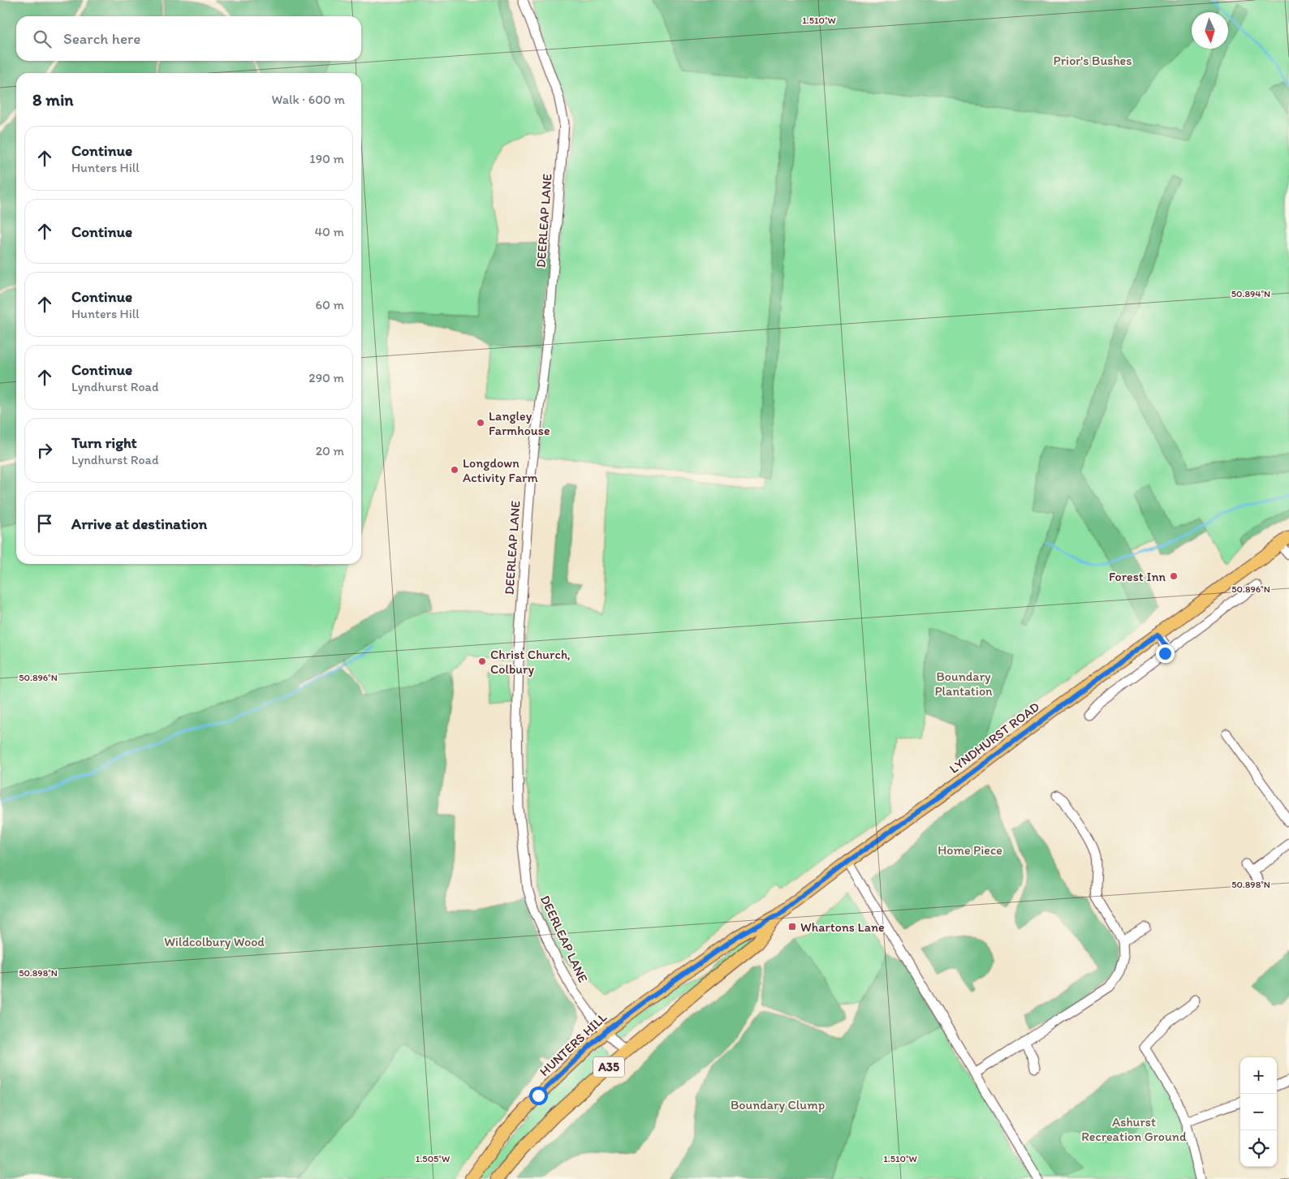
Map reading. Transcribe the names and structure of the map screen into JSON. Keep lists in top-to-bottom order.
{
  "streets": {
    "main road": ["LYNDHURST ROAD", "HUNTERS HILL", "A35"],
    "street": ["DEERLEAP LANE"]
  },
  "crossings": [
    ["DEERLEAP LANE", "HUNTERS HILL"],
    ["DEERLEAP LANE", "A35"],
    ["LYNDHURST ROAD", "A35"],
    ["HUNTERS HILL", "A35"]
  ],
  "parks": [
    "Prior's Bushes",
    "Boundary Plantation",
    "Home Piece",
    "Wildcolbury Wood",
    "Boundary Clump",
    "Ashurst Recreation Ground"
  ],
  "places": {
    "other": [
      "Langley Farmhouse",
      "Longdown Activity Farm",
      "Forest Inn",
      "Christ Church, Colbury"
    ],
    "transit": ["Whartons Lane"]
  },
  "north": "bottom",
  "page": {
    "search": "Search here",
    "heading": ["8 min", "Walk · 600 m"],
    "list": [
      ["Continue", "Hunters Hill", "190 m"],
      ["Continue", "40 m"],
      ["Continue", "Hunters Hill", "60 m"],
      ["Continue", "Lyndhurst Road", "290 m"],
      ["Turn right", "Lyndhurst Road", "20 m"],
      "Arrive at destination"
    ],
    "map_buttons": ["+", "−"]
  },
  "coordinates": [
    "1.510°W",
    "50.894°N",
    "50.896°N",
    "50.898°N",
    "1.505°W"
  ]
}
